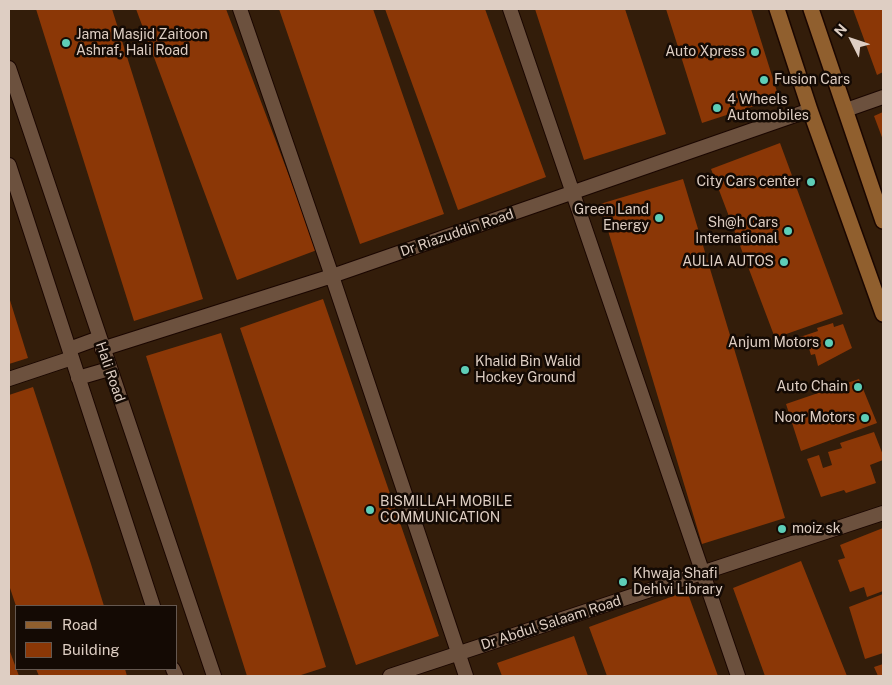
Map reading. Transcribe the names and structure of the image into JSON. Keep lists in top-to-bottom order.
{
  "streets": {
    "street": ["Dr Riazuddin Road", "Hali Road", "Dr Abdul Salaam Road"]
  },
  "crossings": [
    ["Dr Riazuddin Road", "Hali Road"]
  ],
  "places": [
    "Jama Masjid Zaitoon Ashraf, Hali Road",
    "Auto Xpress",
    "Fusion Cars",
    "4 Wheels Automobiles",
    "City Cars center",
    "Green Land Energy",
    "Sh@h Cars International",
    "AULIA AUTOS",
    "Anjum Motors",
    "Khalid Bin Walid Hockey Ground",
    "Auto Chain",
    "Noor Motors",
    "BISMILLAH MOBILE COMMUNICATION",
    "moiz sk",
    "Khwaja Shafi Dehlvi Library"
  ],
  "legend": ["Road", "Building"],
  "north": "top left"
}
